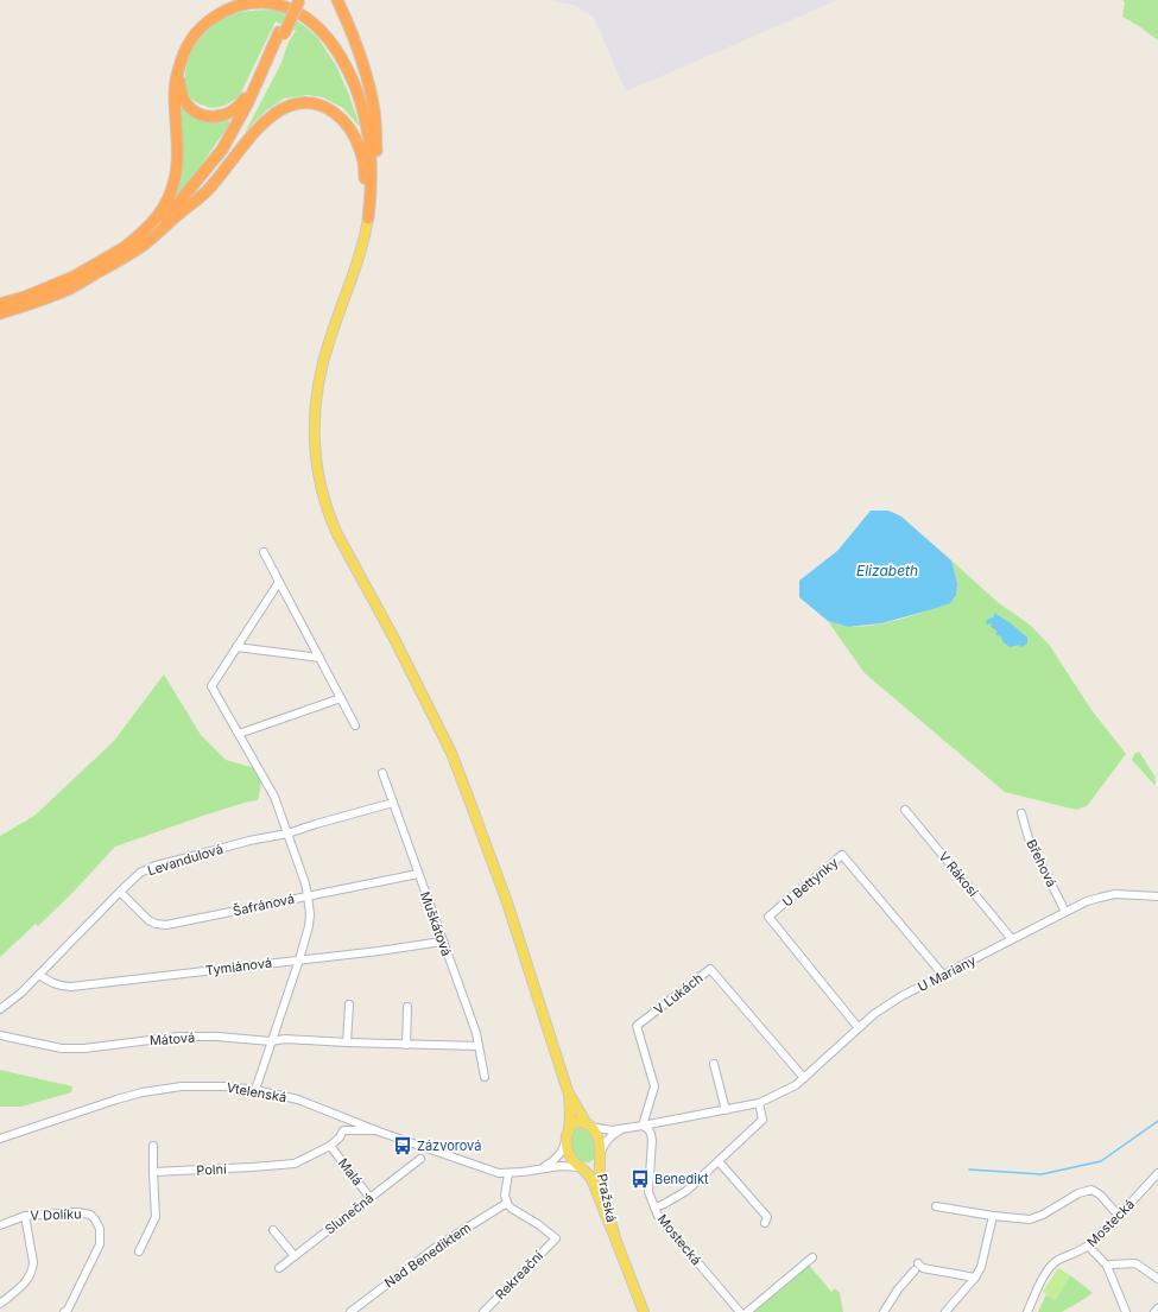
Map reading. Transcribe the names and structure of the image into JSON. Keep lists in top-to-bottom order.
{
  "streets": {
    "main road": ["Pražská"],
    "street": [
      "Levandulová",
      "Břehová",
      "V Rákosí",
      "U Bettynky",
      "Šafránová",
      "Muškátová",
      "Tymiánová",
      "U Mariany",
      "V Lukách",
      "Mátová",
      "Vtelenská",
      "Polní",
      "Malá",
      "Slunečná",
      "V Dolíku",
      "Mostecká",
      "Nad Benediktem",
      "Rekreační"
    ]
  },
  "crossings": [
    ["Levandulová", "Šafránová"],
    ["Levandulová", "Muškátová"],
    ["Levandulová", "Tymiánová"],
    ["Břehová", "U Mariany"],
    ["V Rákosí", "U Mariany"],
    ["U Bettynky", "U Mariany"],
    ["Šafránová", "Muškátová"],
    ["Muškátová", "Tymiánová"],
    ["Muškátová", "Mátová"],
    ["U Mariany", "V Lukách"],
    ["U Mariany", "Mostecká"],
    ["V Lukách", "Mostecká"],
    ["Vtelenská", "Pražská"],
    ["Polní", "Malá"],
    ["Malá", "Slunečná"],
    ["Nad Benediktem", "Rekreační"]
  ],
  "water": ["Elizabeth"],
  "places": {
    "bus stop": ["Zázvorová", "Benedikt"]
  }
}
